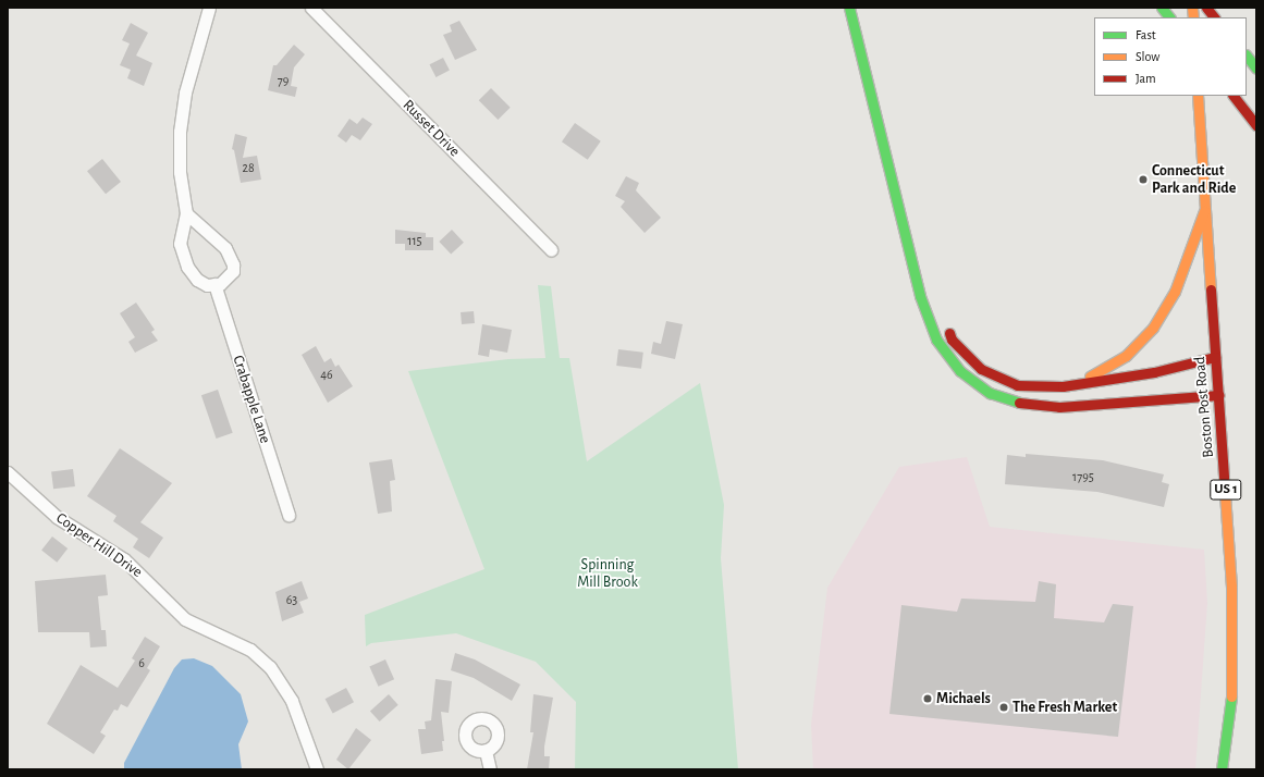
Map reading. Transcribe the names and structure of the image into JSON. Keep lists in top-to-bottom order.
{
  "streets": {
    "main road": ["Boston Post Road", "US 1"],
    "street": ["Russet Drive", "Crabapple Lane", "Copper Hill Drive"]
  },
  "parks": ["Spinning Mill Brook"],
  "places": ["Connecticut Park and Ride", "Michaels", "The Fresh Market"],
  "house_numbers": [
    "79",
    "28",
    "115",
    "46",
    "1795",
    "63",
    "6"
  ],
  "legend": ["Fast", "Slow", "Jam"]
}
